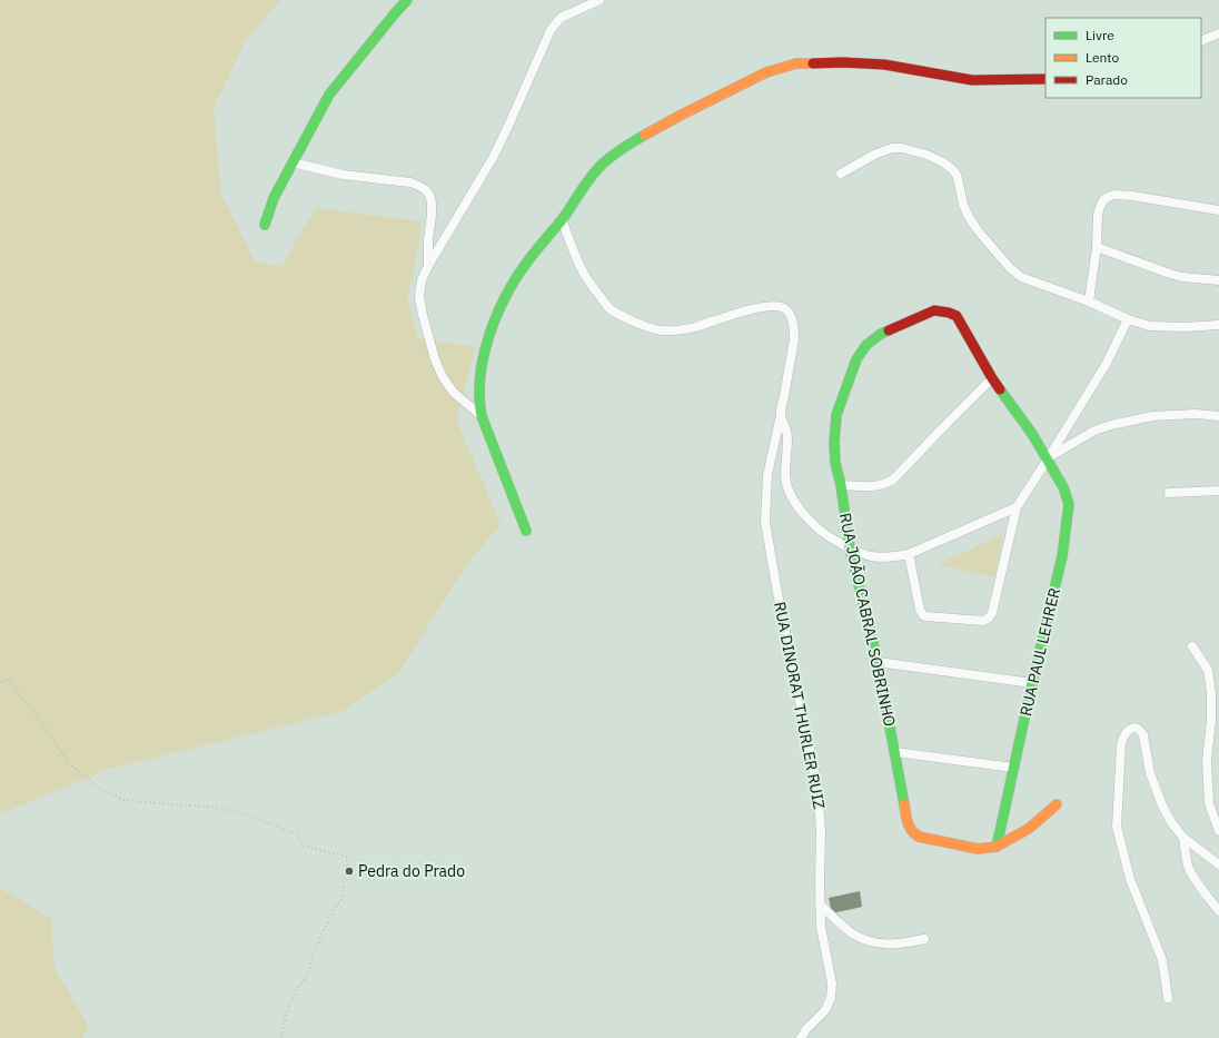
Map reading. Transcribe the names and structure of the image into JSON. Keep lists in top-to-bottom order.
{
  "streets": {
    "street": ["RUA JOÃO CABRAL SOBRINHO", "RUA PAUL LEHRER", "RUA DINORAT THURLER RUIZ"]
  },
  "crossings": [
    ["RUA JOÃO CABRAL SOBRINHO", "RUA PAUL LEHRER"],
    ["RUA JOÃO CABRAL SOBRINHO", "RUA DINORAT THURLER RUIZ"]
  ],
  "places": ["Pedra do Prado"],
  "legend": ["Livre", "Lento", "Parado"]
}
